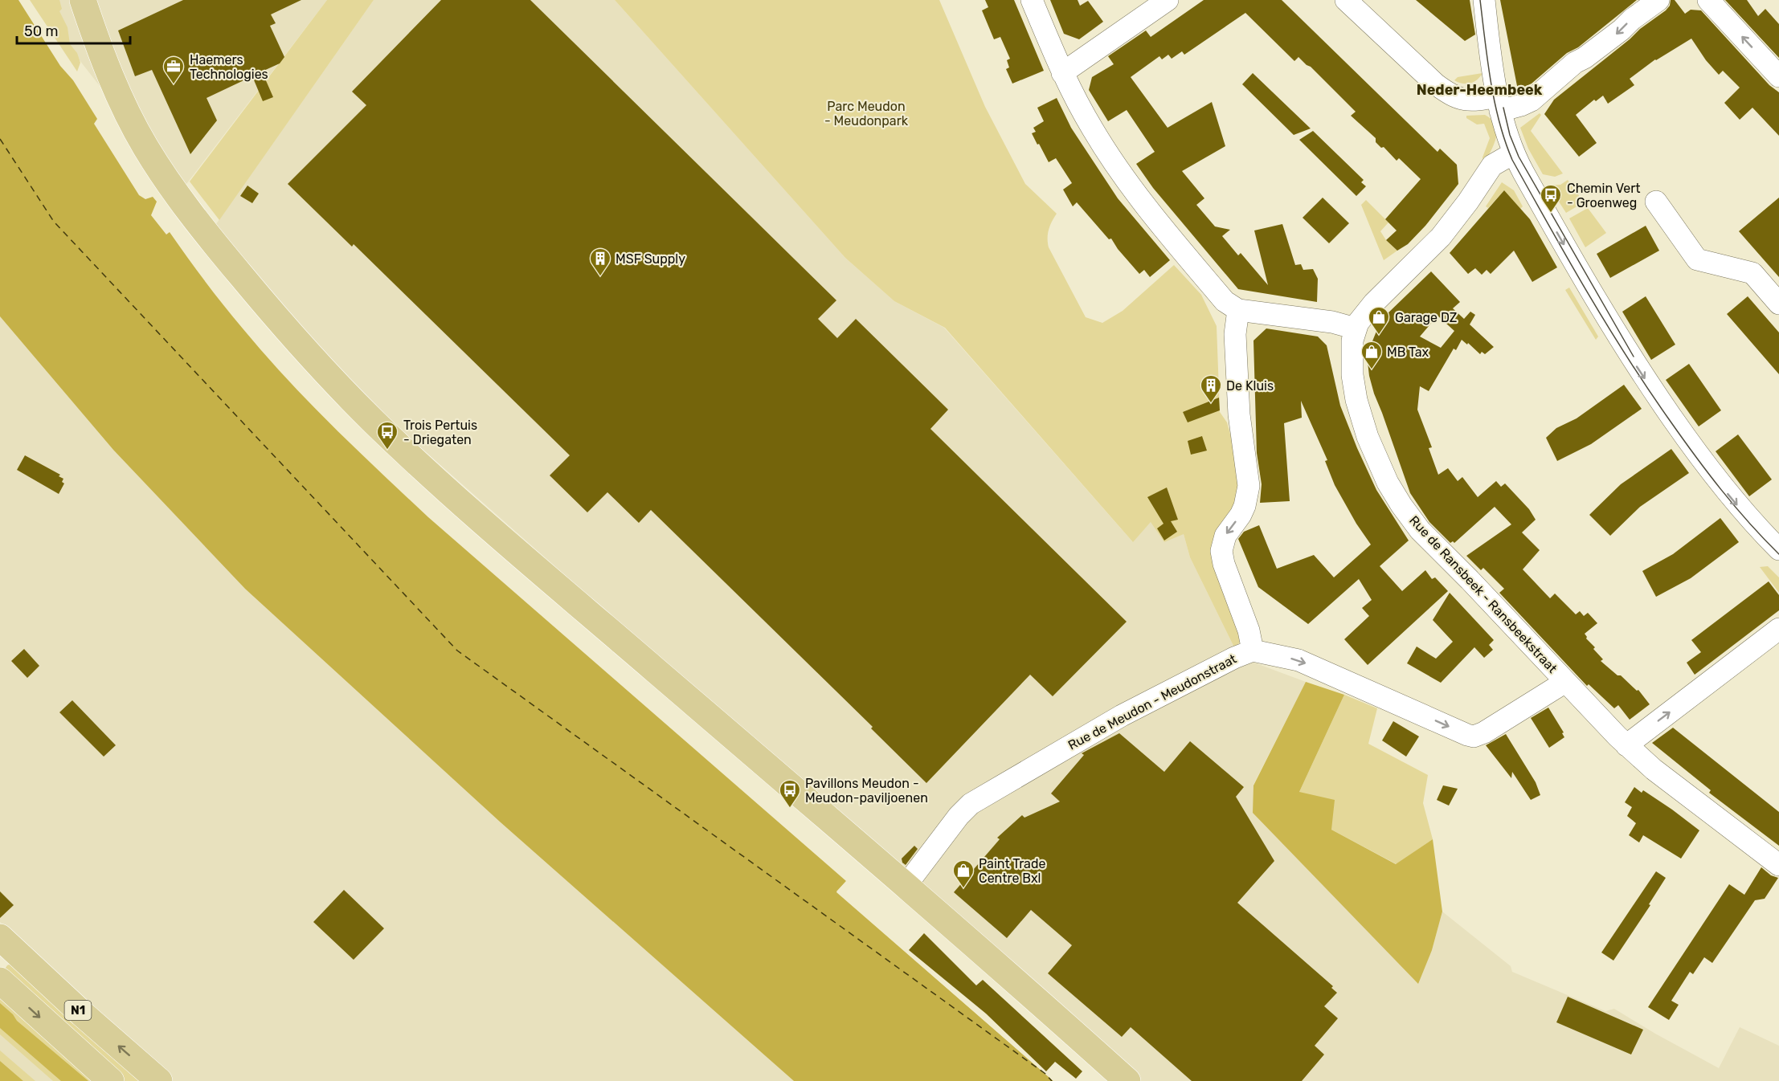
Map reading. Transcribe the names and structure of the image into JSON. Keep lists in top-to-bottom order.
{
  "streets": {
    "main road": ["N1"],
    "street": ["Rue de Ransbeek - Ransbeekstraat", "Rue de Meudon - Meudonstraat"]
  },
  "crossings": [
    ["Rue de Ransbeek - Ransbeekstraat", "Rue de Meudon - Meudonstraat"]
  ],
  "one_way": ["Rue de Meudon - Meudonstraat"],
  "districts": ["Neder-Heembeek"],
  "parks": ["Parc Meudon - Meudonpark"],
  "places": {
    "office": ["Haemers Technologies"],
    "bus stop": ["Chemin Vert - Groenweg", "Trois Pertuis - Driegaten", "Pavillons Meudon - Meudon-paviljoenen"],
    "building": ["MSF Supply", "De Kluis"],
    "shop": ["Garage DZ", "MB Tax", "Paint Trade Centre Bxl"]
  },
  "scale_bar": "50 m"
}
